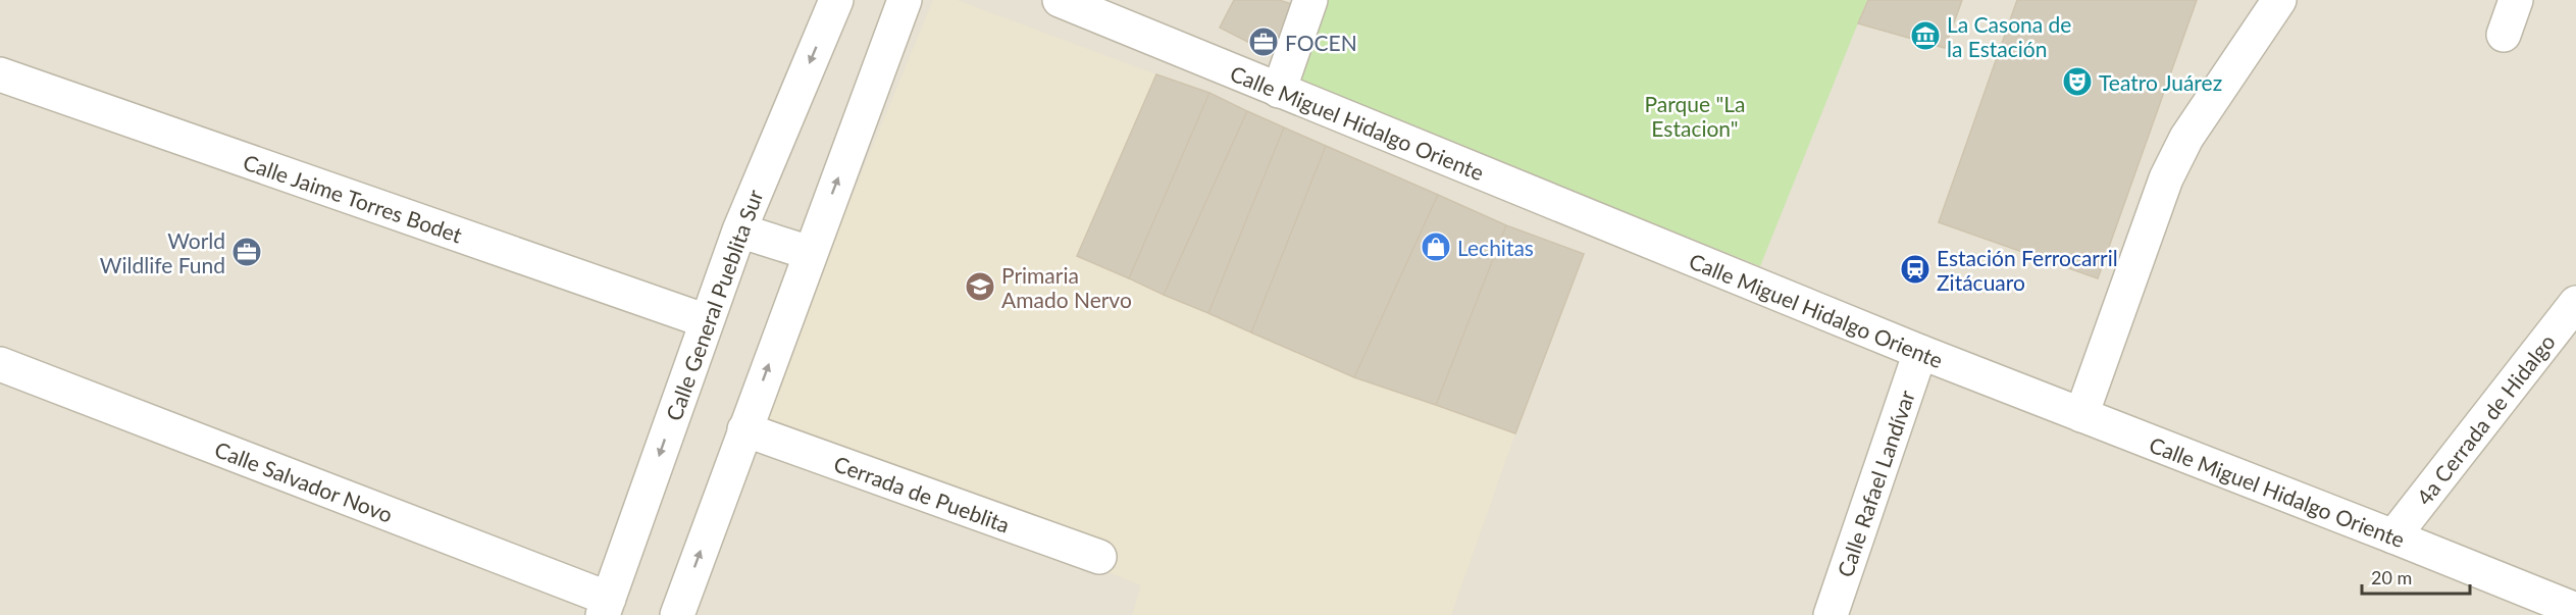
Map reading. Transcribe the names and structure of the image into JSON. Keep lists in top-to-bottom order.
{
  "streets": {
    "street": [
      "Calle Miguel Hidalgo Oriente",
      "Calle Jaime Torres Bodet",
      "Calle General Pueblita Sur",
      "4a Cerrada de Hidalgo",
      "Calle Salvador Novo",
      "Calle Rafael Landívar",
      "Cerrada de Pueblita"
    ]
  },
  "crossings": [
    ["Calle Miguel Hidalgo Oriente", "4a Cerrada de Hidalgo"],
    ["Calle Miguel Hidalgo Oriente", "Calle Rafael Landívar"],
    ["Calle Jaime Torres Bodet", "Calle General Pueblita Sur"],
    ["Calle General Pueblita Sur", "Calle Salvador Novo"]
  ],
  "parks": ["Parque \"La Estacion\""],
  "places": {
    "museum": ["La Casona de la Estación"],
    "office": ["FOCEN", "World Wildlife Fund"],
    "theatre": ["Teatro Juárez"],
    "shop": ["Lechitas"],
    "station": ["Estación Ferrocarril Zitácuaro"],
    "school or university": ["Primaria Amado Nervo"]
  },
  "scale_bar": "20 m"
}
